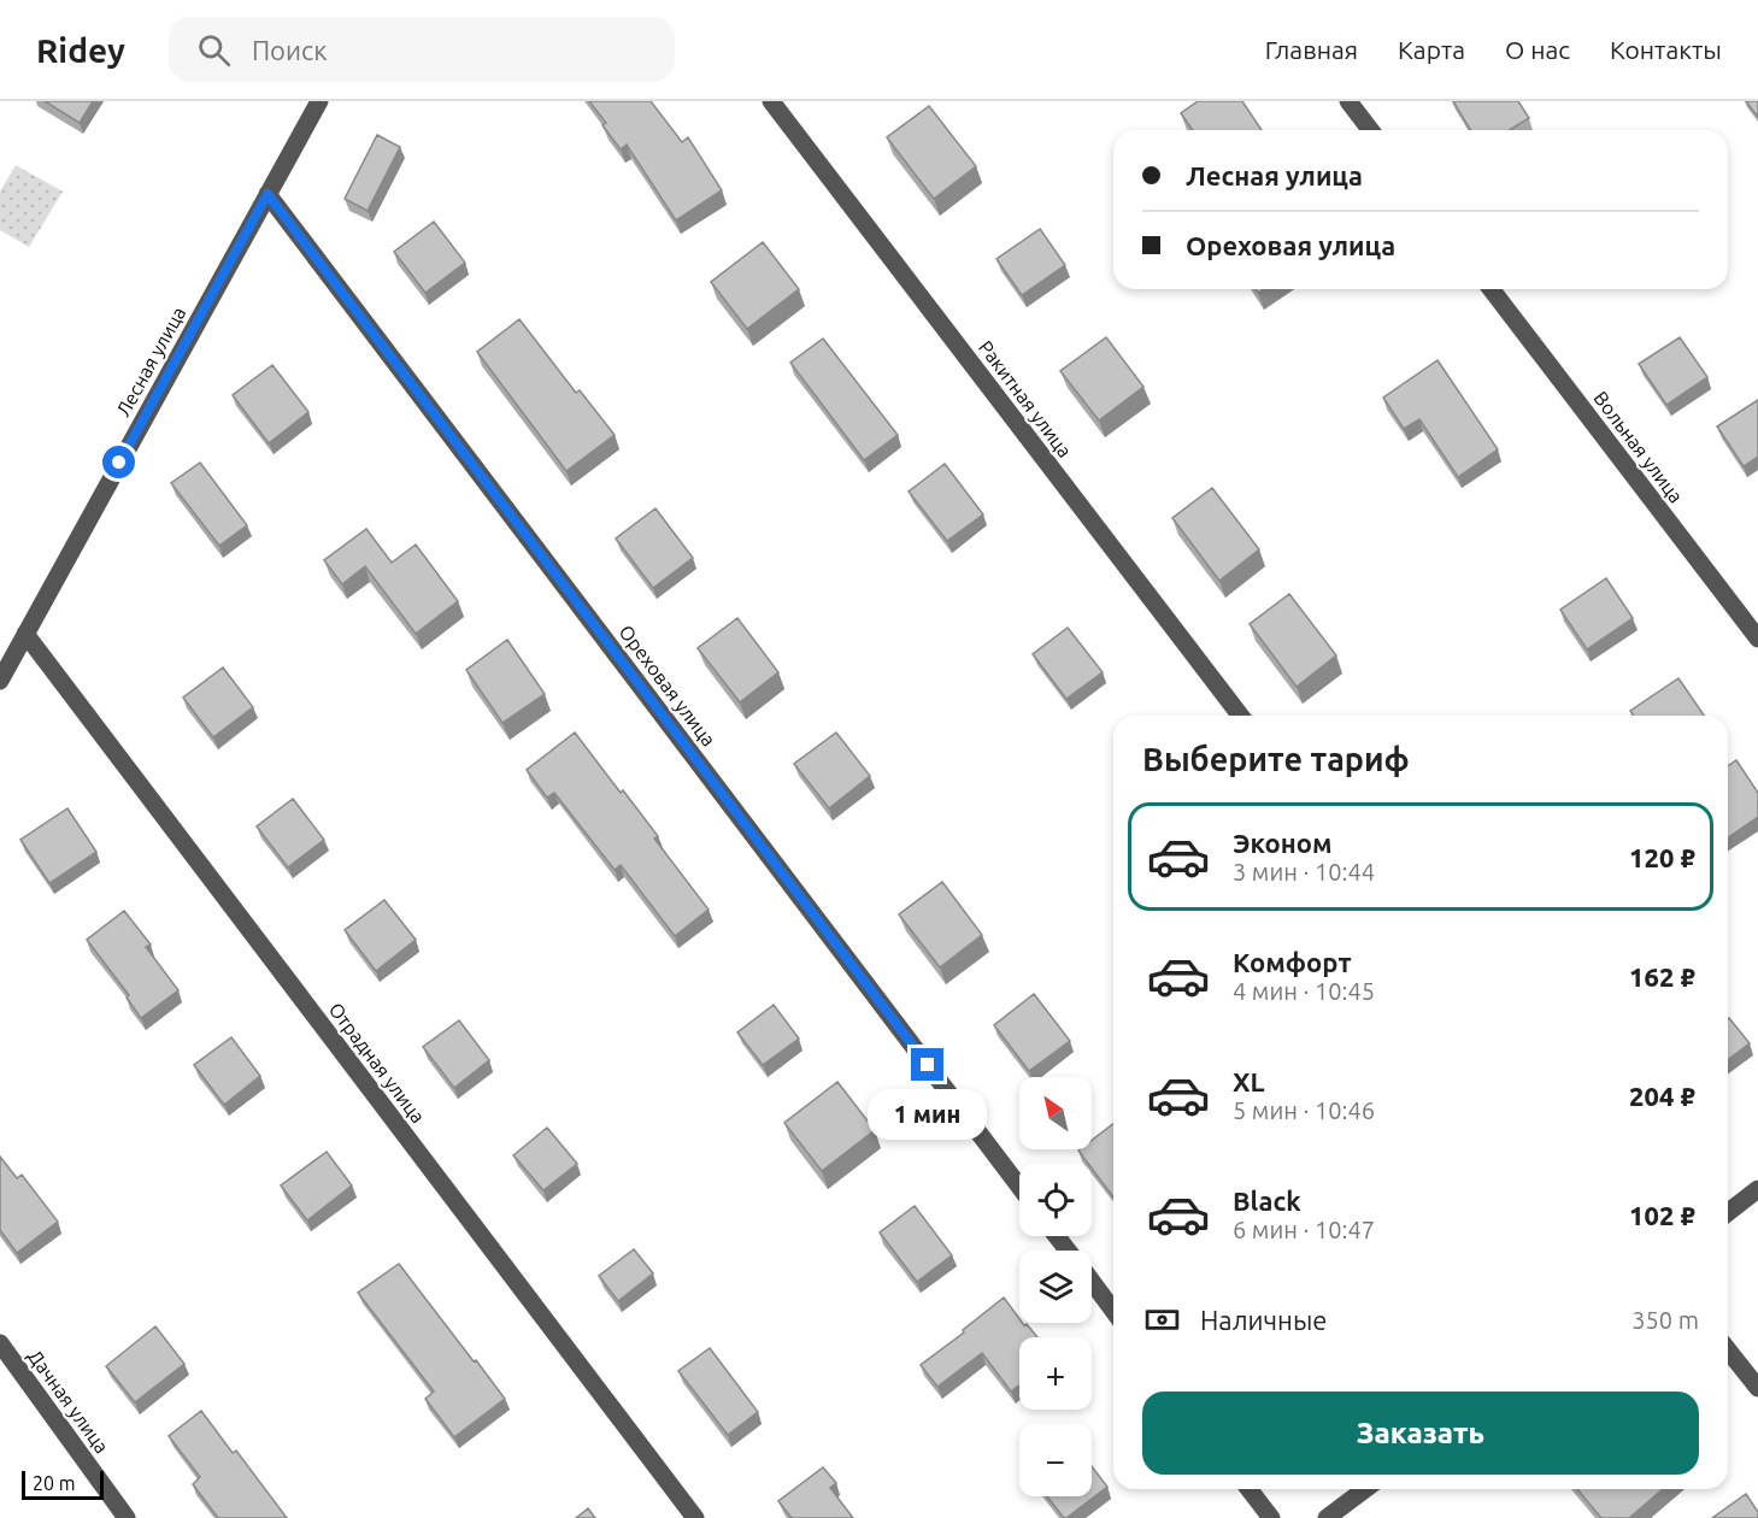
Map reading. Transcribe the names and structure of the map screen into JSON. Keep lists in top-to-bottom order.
{
  "streets": {
    "street": [
      "Лесная улица",
      "Ракитная улица",
      "Вольная улица",
      "Ореховая улица",
      "Отрадная улица",
      "Дачная улица"
    ]
  },
  "crossings": [
    ["Лесная улица", "Ореховая улица"],
    ["Лесная улица", "Отрадная улица"]
  ],
  "scale_bar": "20 m",
  "north": "top left",
  "page": {
    "header": "Ridey",
    "search": "Поиск",
    "nav": [
      "Главная",
      "Карта",
      "О нас",
      "Контакты"
    ],
    "banner": ["Лесная улица", "Ореховая улица"],
    "heading": "Выберите тариф",
    "list": [
      {
        "name": "Эконом",
        "note": "3 мин · 10:44",
        "value": "120 ₽"
      },
      {
        "name": "Комфорт",
        "note": "4 мин · 10:45",
        "value": "162 ₽"
      },
      {
        "name": "XL",
        "note": "5 мин · 10:46",
        "value": "204 ₽"
      },
      {
        "name": "Black",
        "note": "6 мин · 10:47",
        "value": "102 ₽"
      }
    ],
    "map_buttons": ["+", "−"],
    "bubble": "1 мин",
    "pay": ["Наличные", "350 m"],
    "buttons": "Заказать",
    "scale": "20 m"
  }
}
